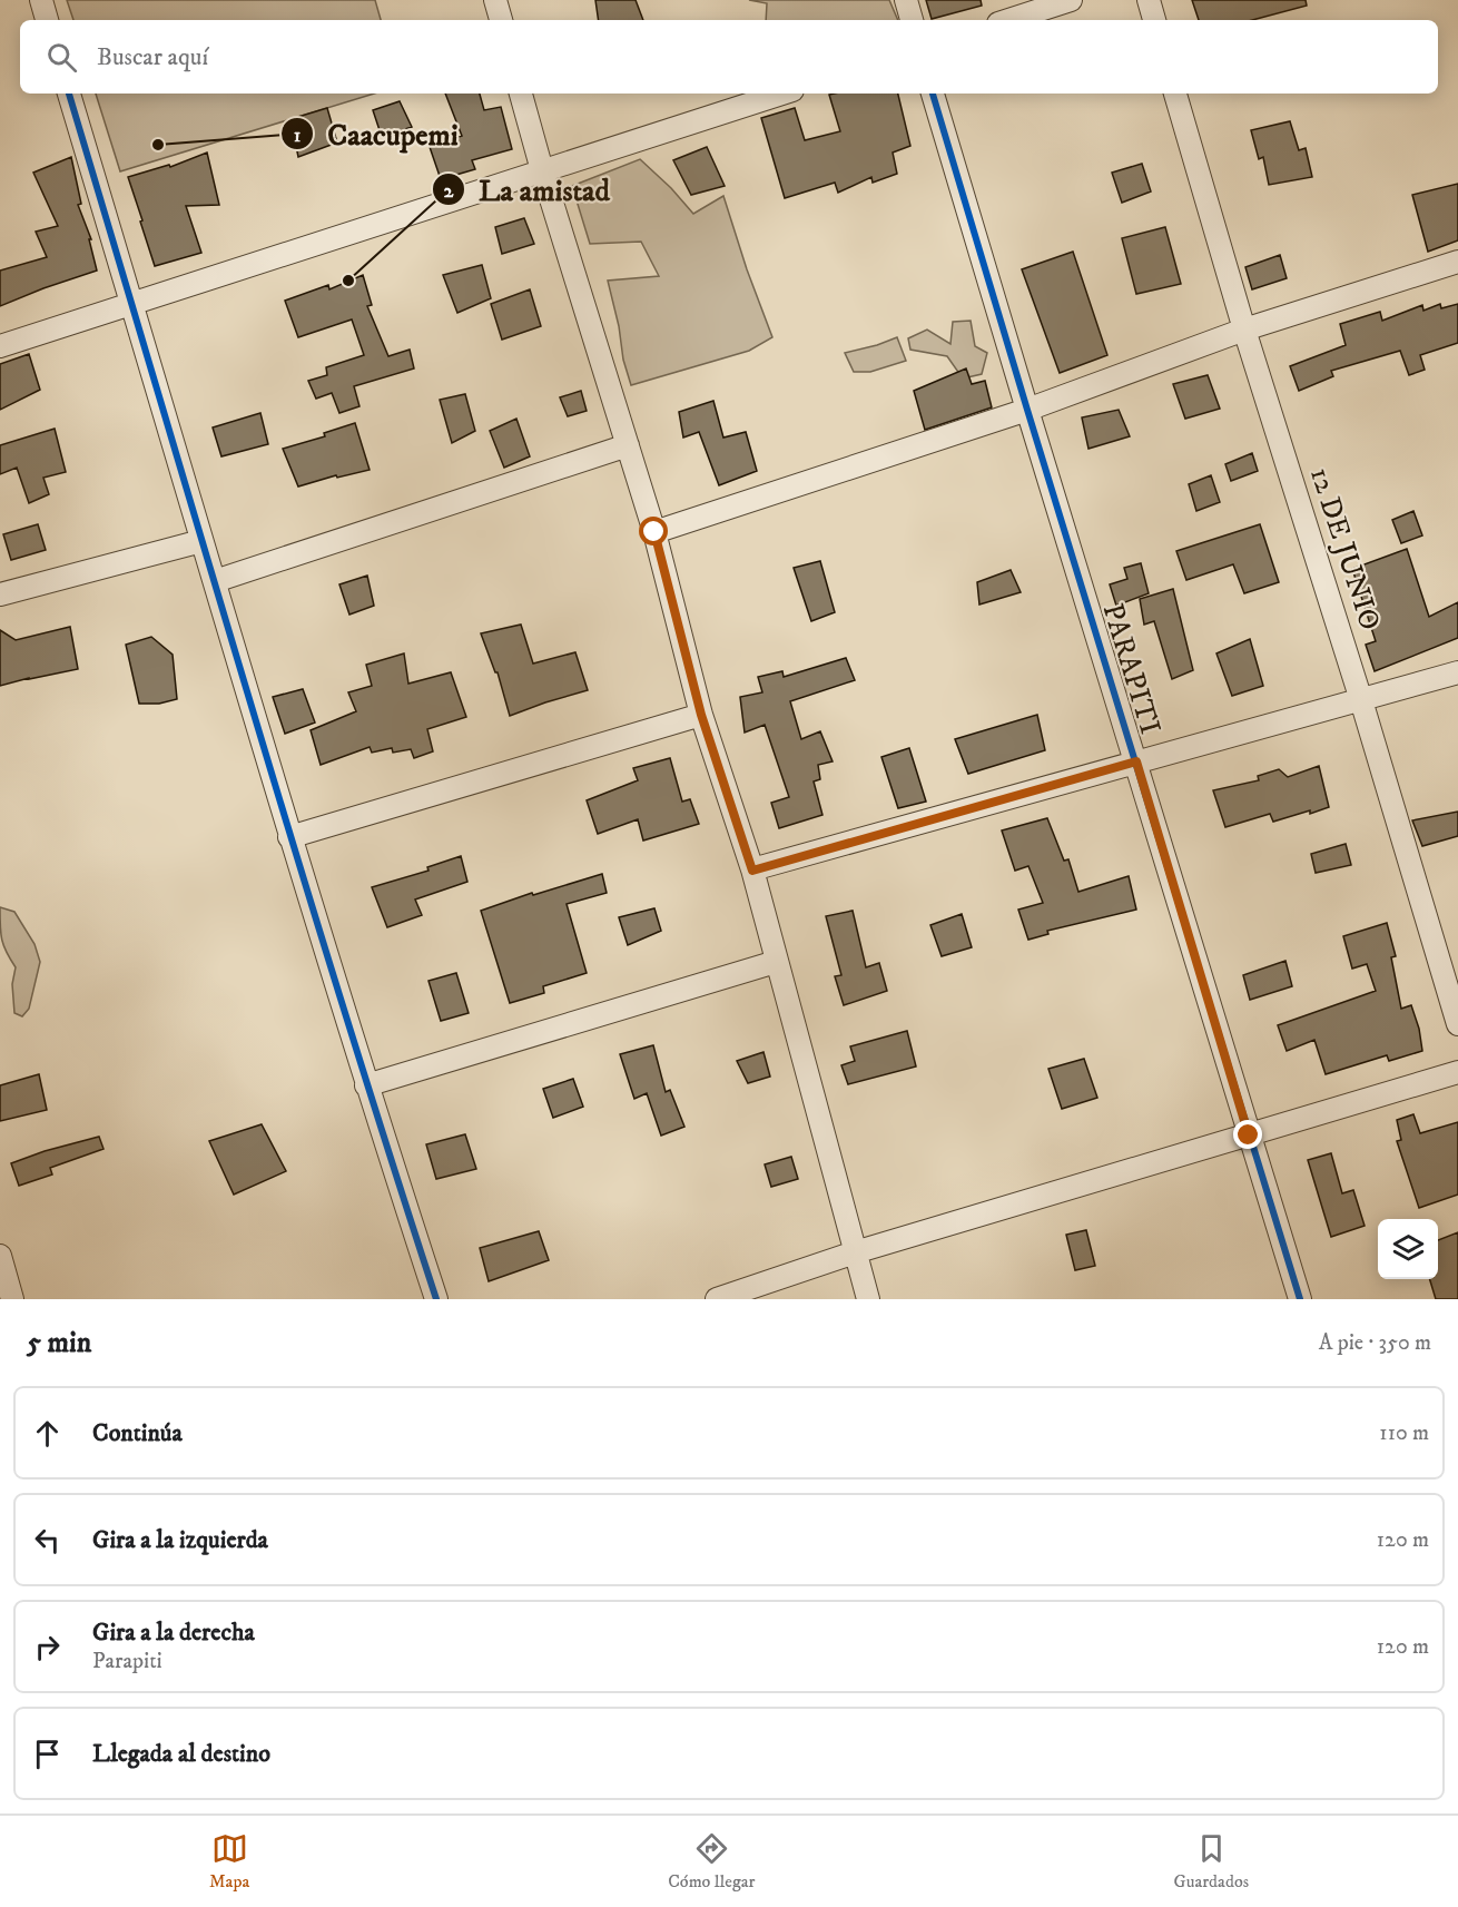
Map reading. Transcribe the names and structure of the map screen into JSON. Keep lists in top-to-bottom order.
{
  "streets": {
    "street": ["12 DE JUNIO", "PARAPITI"]
  },
  "places": ["Caacupemi", "La amistad"],
  "page": {
    "search": "Buscar aquí",
    "heading": ["5 min", "A pie · 350 m"],
    "list": [
      ["Continúa", "110 m"],
      ["Gira a la izquierda", "120 m"],
      ["Gira a la derecha", "Parapiti", "120 m"],
      "Llegada al destino"
    ],
    "nav": ["Mapa", "Cómo llegar", "Guardados"]
  }
}
